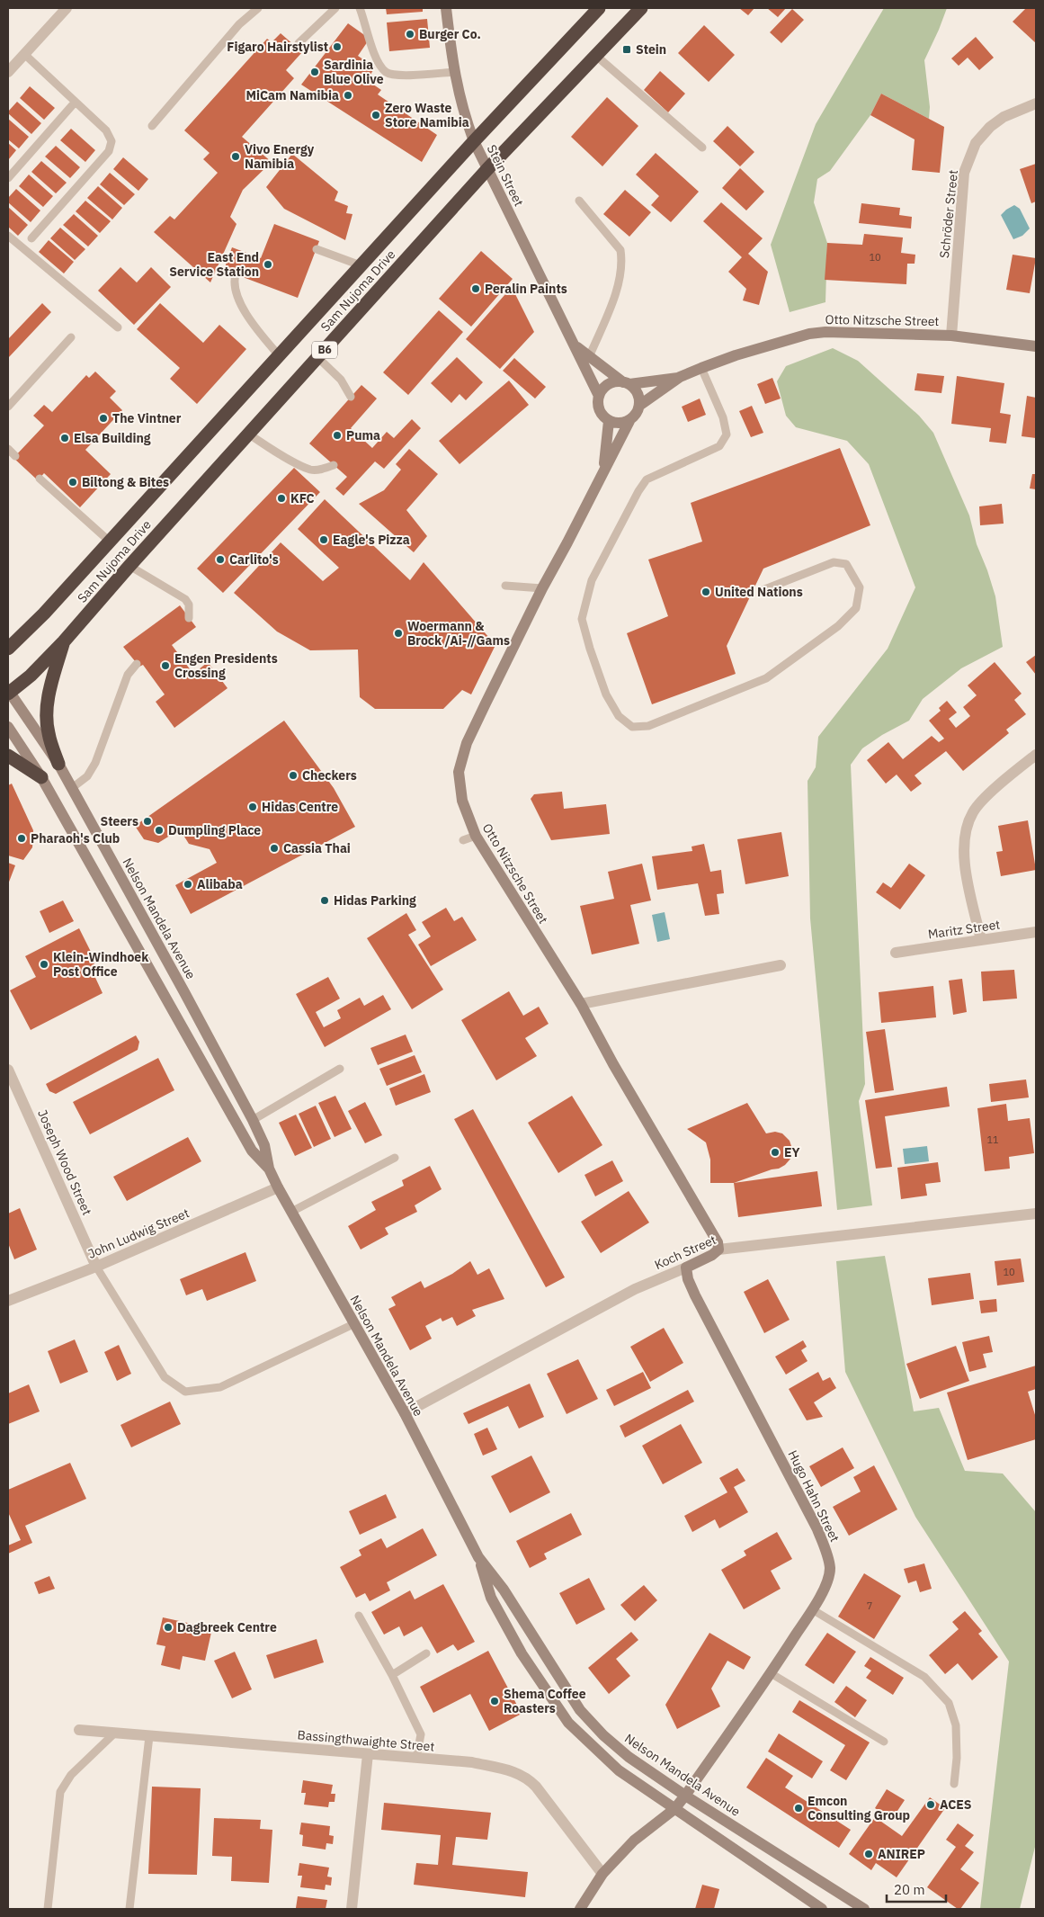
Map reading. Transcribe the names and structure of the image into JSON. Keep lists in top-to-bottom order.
{
  "streets": {
    "highway": ["Sam Nujoma Drive", "B6"],
    "street": [
      "Stein Street",
      "Schröder Street",
      "Otto Nitzsche Street",
      "Nelson Mandela Avenue",
      "Maritz Street",
      "Joseph Wood Street",
      "John Ludwig Street",
      "Koch Street",
      "Hugo Hahn Street",
      "Bassingthwaighte Street"
    ]
  },
  "crossings": [
    ["Stein Street", "Sam Nujoma Drive"],
    ["Stein Street", "Otto Nitzsche Street"],
    ["Schröder Street", "Otto Nitzsche Street"],
    ["Sam Nujoma Drive", "Nelson Mandela Avenue"],
    ["Otto Nitzsche Street", "Koch Street"],
    ["Nelson Mandela Avenue", "John Ludwig Street"],
    ["Nelson Mandela Avenue", "Koch Street"],
    ["Nelson Mandela Avenue", "Hugo Hahn Street"],
    ["Joseph Wood Street", "John Ludwig Street"],
    ["Koch Street", "Hugo Hahn Street"],
    ["Hugo Hahn Street", "Bassingthwaighte Street"]
  ],
  "places": {
    "other": [
      "Burger Co.",
      "Figaro Hairstylist",
      "Sardinia Blue Olive",
      "MiCam Namibia",
      "Zero Waste Store Namibia",
      "Vivo Energy Namibia",
      "East End Service Station",
      "Peralin Paints",
      "The Vintner",
      "Puma",
      "Elsa Building",
      "Biltong & Bites",
      "KFC",
      "Eagle's Pizza",
      "Carlito's",
      "United Nations",
      "Woermann & Brock /Ai-//Gams",
      "Engen Presidents Crossing",
      "Checkers",
      "Hidas Centre",
      "Steers",
      "Dumpling Place",
      "Pharaoh's Club",
      "Cassia Thai",
      "Alibaba",
      "Hidas Parking",
      "Klein-Windhoek Post Office",
      "EY",
      "Dagbreek Centre",
      "Shema Coffee Roasters",
      "ACES",
      "Emcon Consulting Group",
      "ANIREP"
    ],
    "transit": ["Stein"]
  },
  "house_numbers": [
    "10",
    "11",
    "10",
    "7"
  ],
  "scale_bar": "20 m"
}
